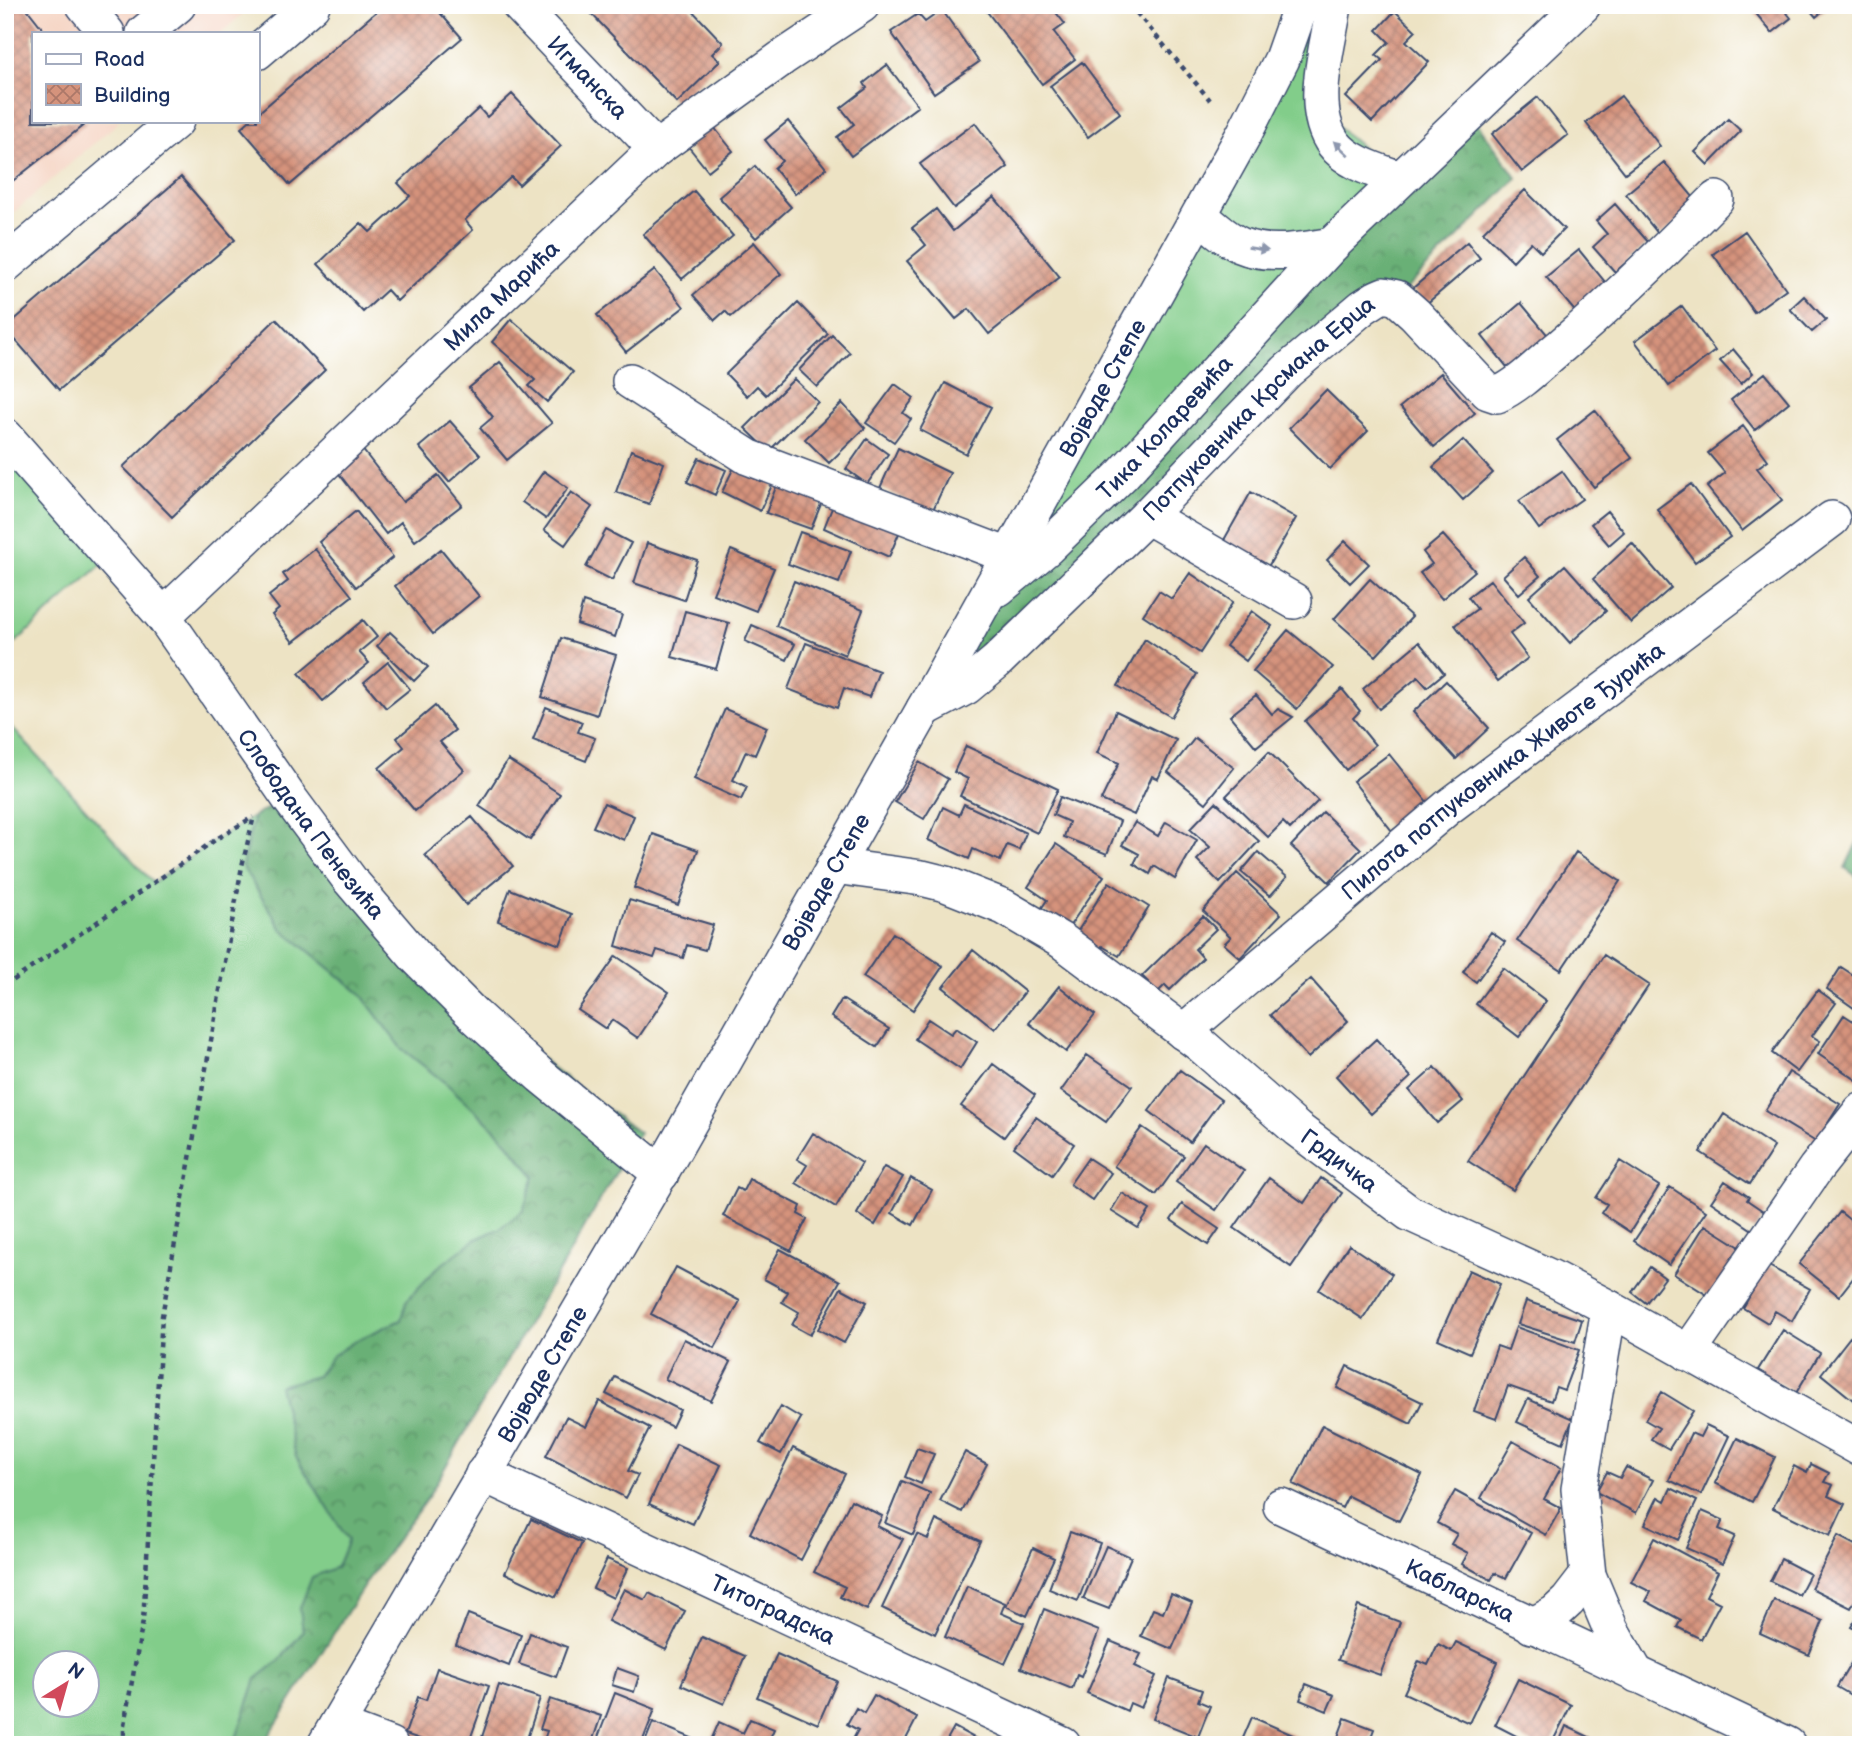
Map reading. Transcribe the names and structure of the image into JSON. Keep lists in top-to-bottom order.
{
  "streets": {
    "street": [
      "Игманска",
      "Мила Марића",
      "Војводе Степе",
      "Потпуковника Крсмана Ерца",
      "Тика Коларевића",
      "Пилота потпуковника Животе Ђурића",
      "Слободана Пенезића",
      "Грдичка",
      "Кабларска",
      "Титоградска"
    ]
  },
  "crossings": [
    ["Игманска", "Мила Марића"],
    ["Мила Марића", "Слободана Пенезића"],
    ["Војводе Степе", "Потпуковника Крсмана Ерца"],
    ["Војводе Степе", "Тика Коларевића"],
    ["Војводе Степе", "Слободана Пенезића"],
    ["Војводе Степе", "Грдичка"],
    ["Војводе Степе", "Титоградска"],
    ["Пилота потпуковника Животе Ђурића", "Грдичка"]
  ],
  "legend": ["Road", "Building"],
  "north": "top right"
}
